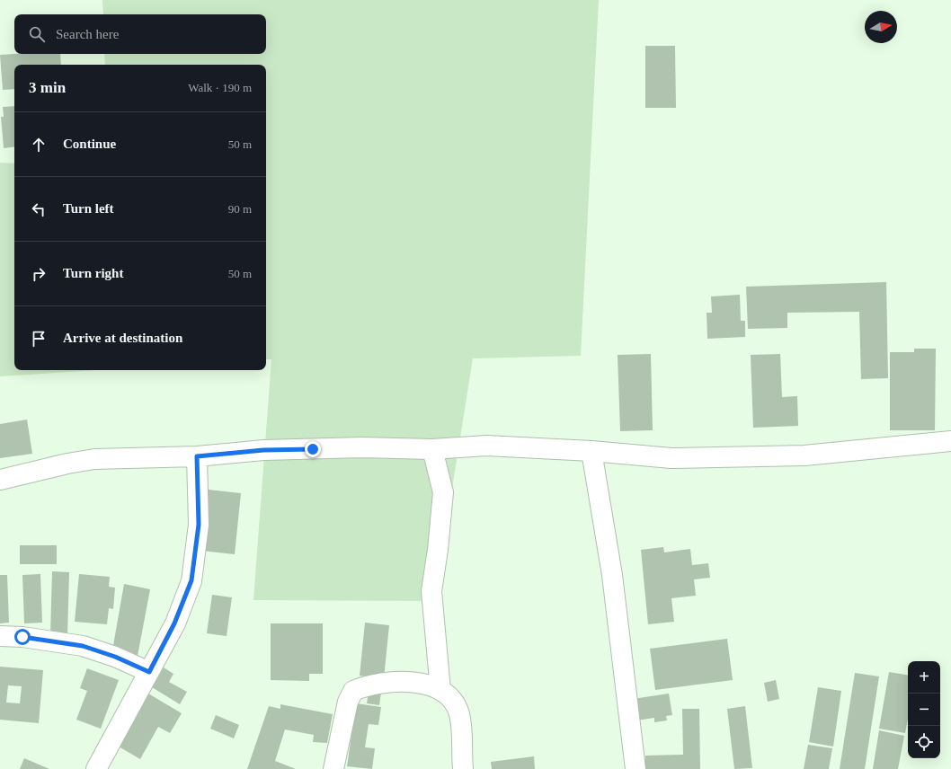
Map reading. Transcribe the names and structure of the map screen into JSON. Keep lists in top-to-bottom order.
{
  "north": "right",
  "page": {
    "search": "Search here",
    "heading": ["3 min", "Walk · 190 m"],
    "list": [
      ["Continue", "50 m"],
      ["Turn left", "90 m"],
      ["Turn right", "50 m"],
      "Arrive at destination"
    ],
    "map_buttons": ["+", "−"]
  }
}
